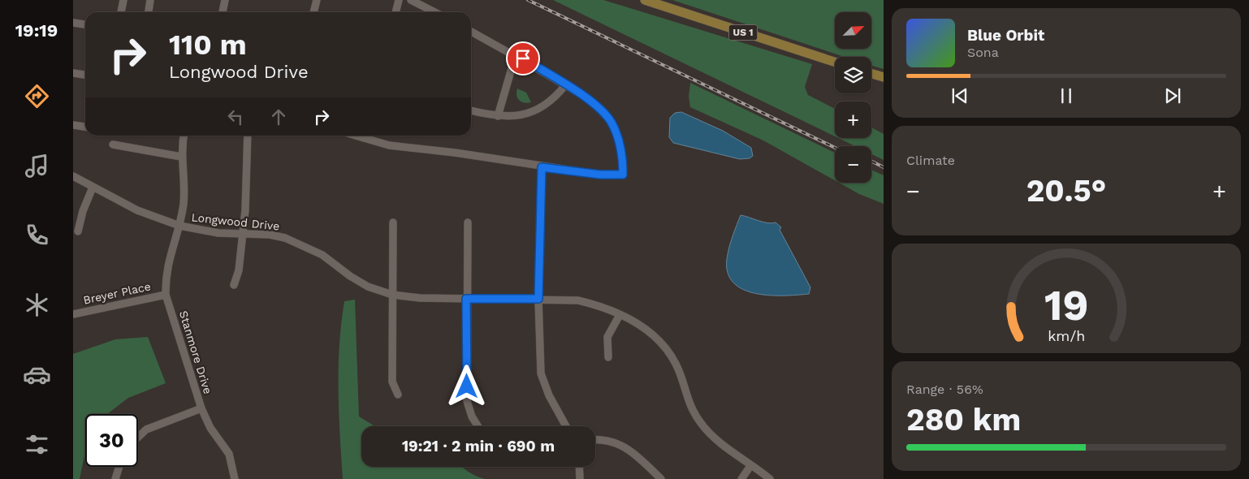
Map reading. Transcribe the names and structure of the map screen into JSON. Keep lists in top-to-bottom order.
{
  "streets": {
    "main road": ["US 1"],
    "street": ["Longwood Drive", "Breyer Place", "Stanmore Drive"]
  },
  "crossings": [
    ["Longwood Drive", "Stanmore Drive"],
    ["Breyer Place", "Stanmore Drive"]
  ],
  "north": "top right",
  "page": {
    "tabs": "19:19",
    "map_buttons": ["+", "−"],
    "turn": ["110 m", "Longwood Drive"],
    "song": ["Blue Orbit", "Sona"],
    "tile": [
      "Climate",
      ["Range · 56%", "280 km"]
    ],
    "heat": ["−", "20.5°", "+"],
    "limit": "30",
    "trip": "19:21 · 2 min · 690 m",
    "gauge": ["19", "km/h"]
  }
}
